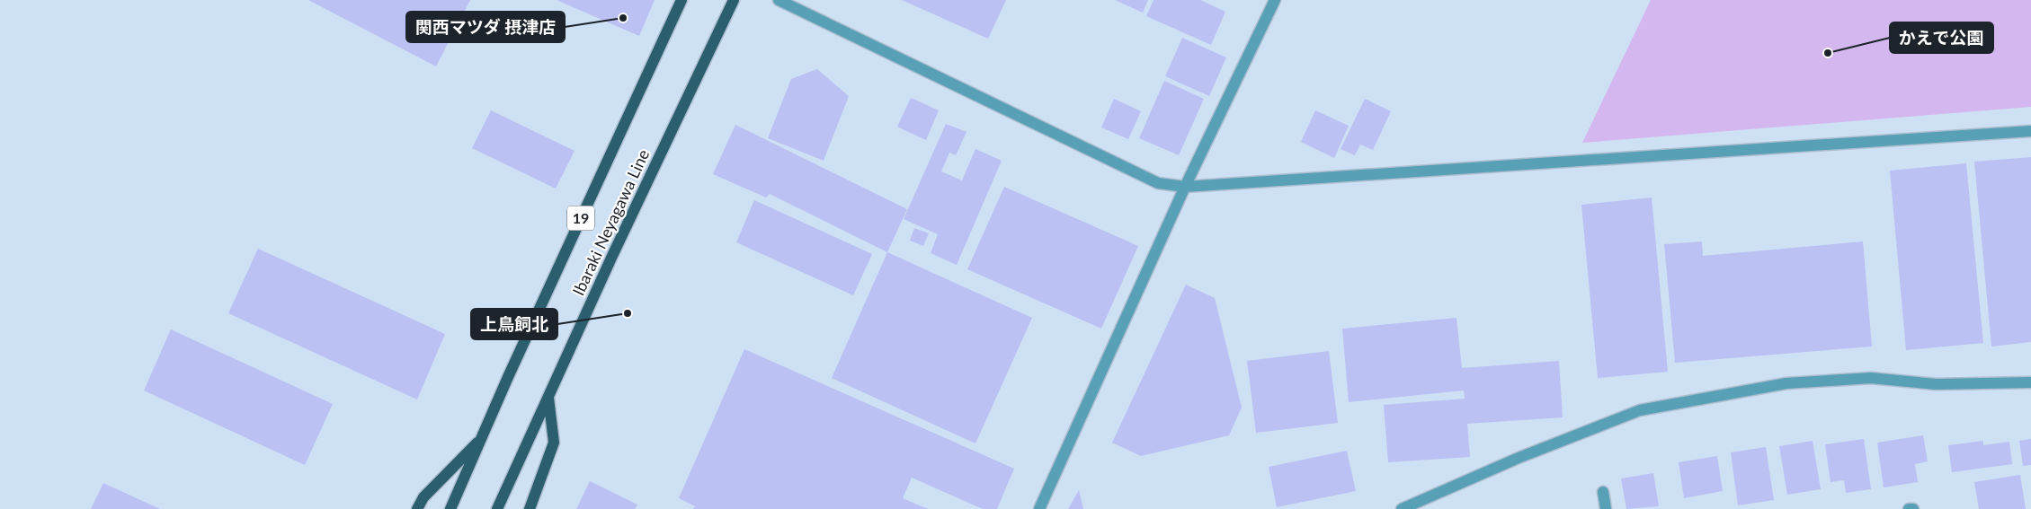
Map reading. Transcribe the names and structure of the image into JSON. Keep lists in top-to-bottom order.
{
  "streets": {
    "main road": ["19", "Ibaraki Neyagawa Line"]
  },
  "places": ["関西マツダ 摂津店", "かえで公園", "上鳥飼北"]
}
